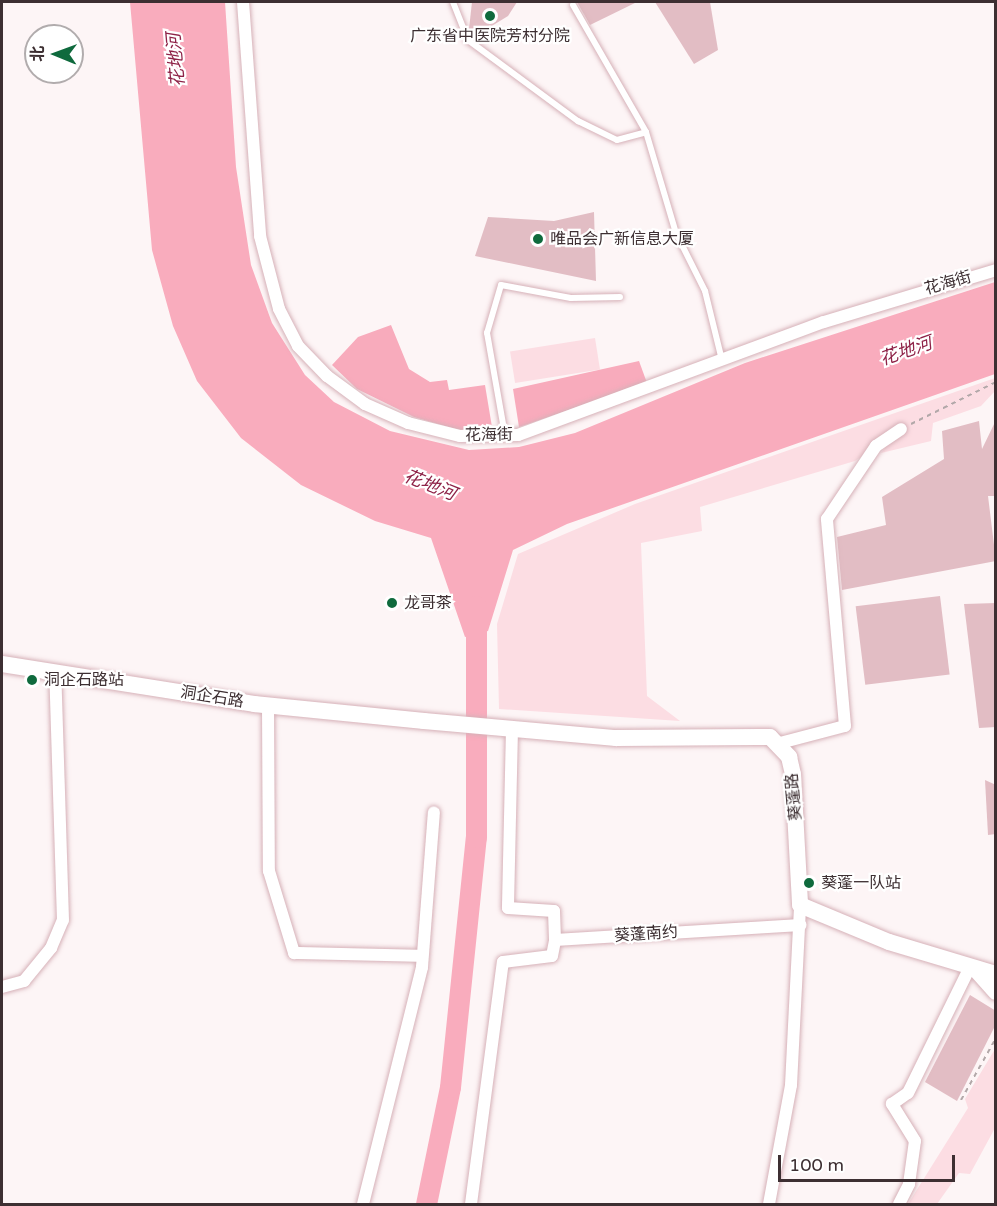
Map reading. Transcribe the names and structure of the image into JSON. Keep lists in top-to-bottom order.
{
  "streets": {
    "street": [
      "花海街",
      "洞企石路",
      "葵蓬路",
      "葵蓬南约"
    ]
  },
  "water": ["花地河"],
  "places": [
    "广东省中医院芳村分院",
    "唯品会广新信息大厦",
    "龙哥茶",
    "洞企石路站",
    "葵蓬一队站"
  ],
  "scale_bar": "100 m",
  "north": "left"
}
